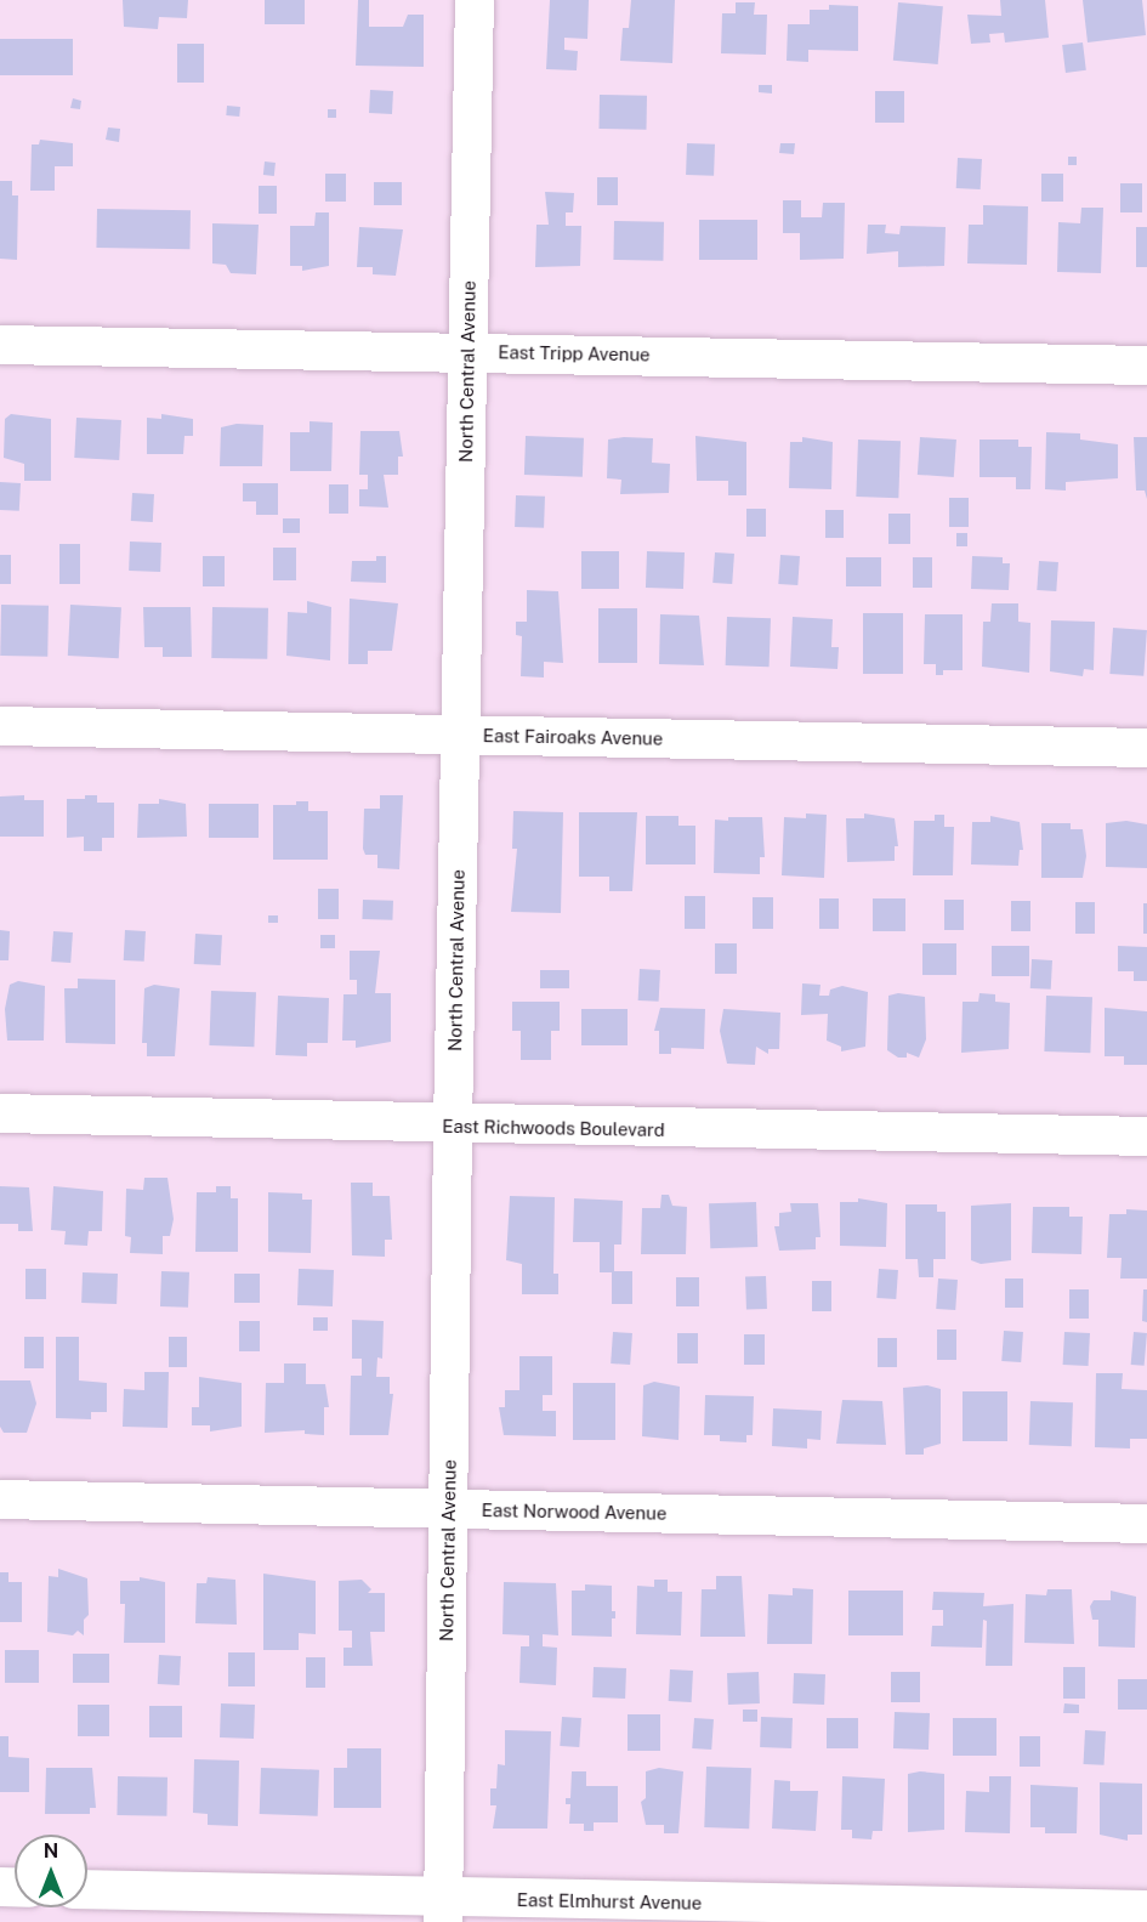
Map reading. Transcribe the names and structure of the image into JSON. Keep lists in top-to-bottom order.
{
  "streets": {
    "street": [
      "East Tripp Avenue",
      "North Central Avenue",
      "East Fairoaks Avenue",
      "East Richwoods Boulevard",
      "East Norwood Avenue",
      "East Elmhurst Avenue"
    ]
  },
  "crossings": [
    ["East Tripp Avenue", "North Central Avenue"],
    ["North Central Avenue", "East Fairoaks Avenue"],
    ["North Central Avenue", "East Richwoods Boulevard"],
    ["North Central Avenue", "East Norwood Avenue"],
    ["North Central Avenue", "East Elmhurst Avenue"]
  ],
  "north": "top"
}
